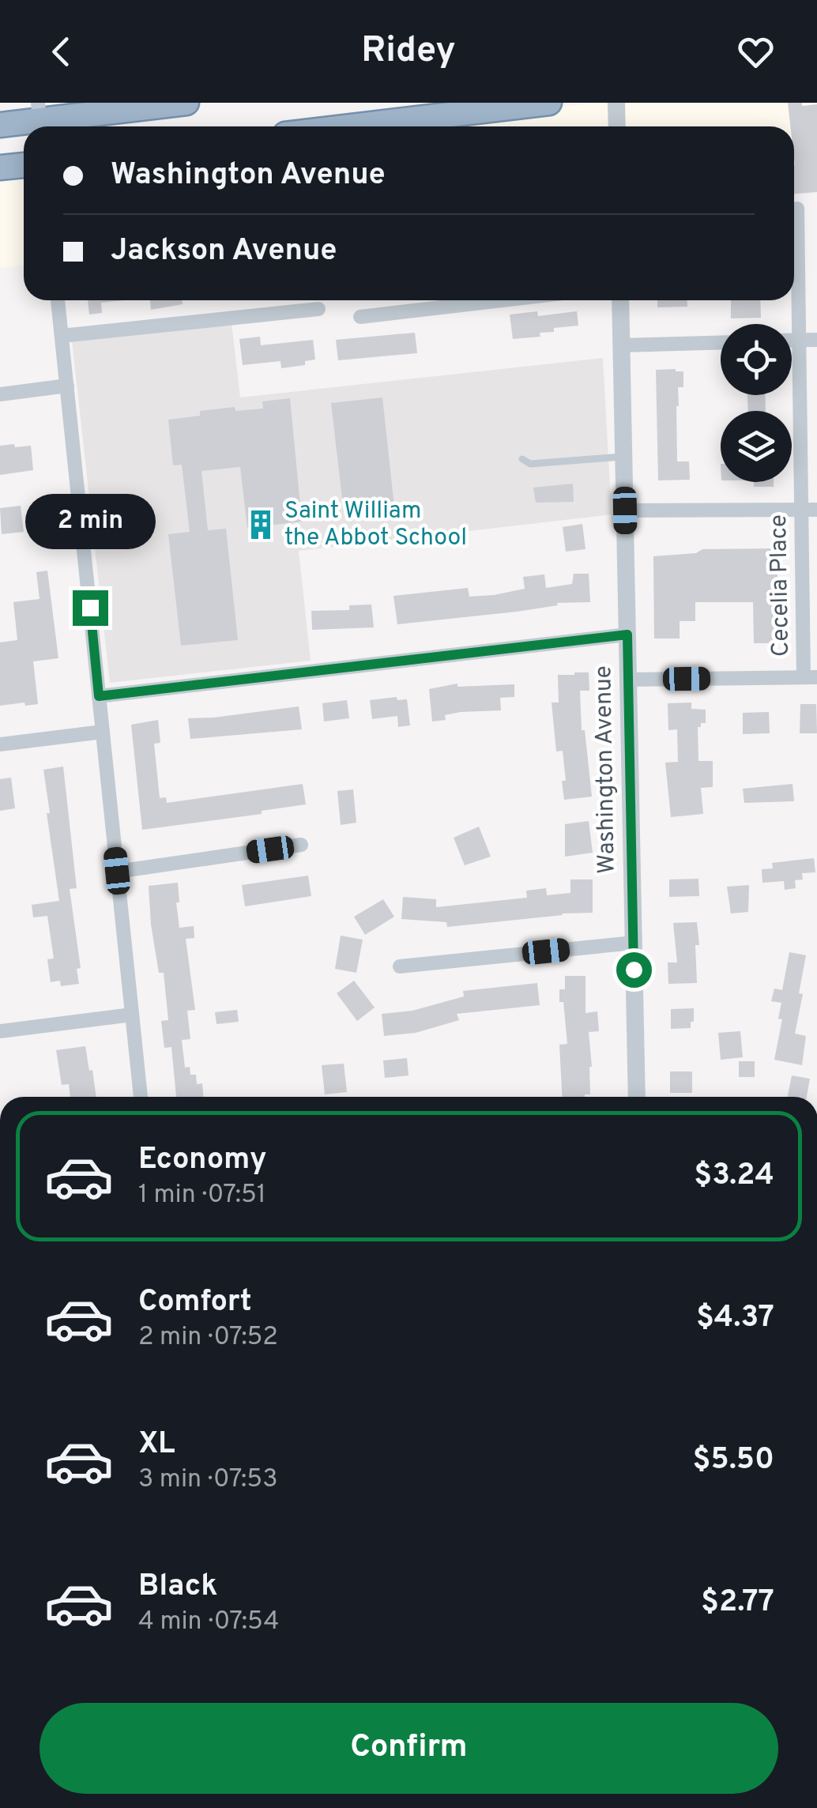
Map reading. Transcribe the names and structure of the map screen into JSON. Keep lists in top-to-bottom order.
{
  "streets": {
    "street": ["Cecelia Place", "Washington Avenue"]
  },
  "places": {
    "building": ["Saint William the Abbot School"]
  },
  "page": {
    "header": "Ridey",
    "banner": ["Washington Avenue", "Jackson Avenue"],
    "bubble": "2 min",
    "list": [
      {
        "name": "Economy",
        "note": "1 min · 07:51",
        "value": "$3.24"
      },
      {
        "name": "Comfort",
        "note": "2 min · 07:52",
        "value": "$4.37"
      },
      {
        "name": "XL",
        "note": "3 min · 07:53",
        "value": "$5.50"
      },
      {
        "name": "Black",
        "note": "4 min · 07:54",
        "value": "$2.77"
      }
    ],
    "buttons": "Confirm"
  }
}
